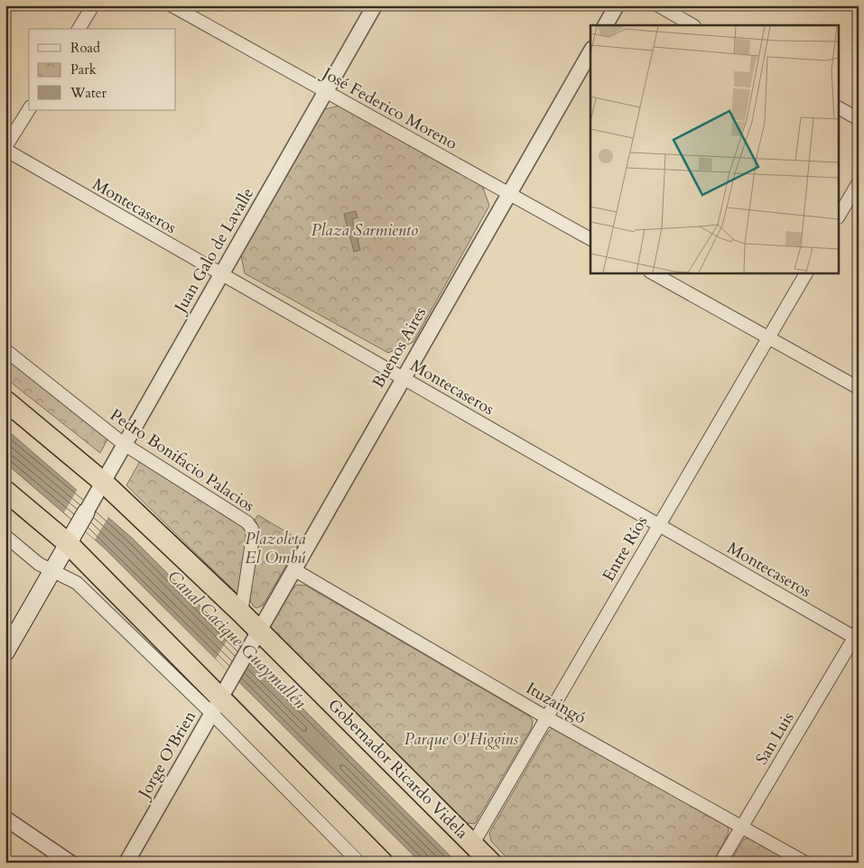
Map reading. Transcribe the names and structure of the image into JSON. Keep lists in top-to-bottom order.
{
  "streets": {
    "highway": ["Gobernador Ricardo Videla"],
    "street": [
      "José Federico Moreno",
      "Montecaseros",
      "Juan Galo de Lavalle",
      "Buenos Aires",
      "Pedro Bonifacio Palacios",
      "Entre Ríos",
      "Ituzaingó",
      "San Luis",
      "Jorge O'Brien"
    ]
  },
  "crossings": [
    ["José Federico Moreno", "Juan Galo de Lavalle"],
    ["José Federico Moreno", "Buenos Aires"],
    ["Montecaseros", "Juan Galo de Lavalle"],
    ["Montecaseros", "Buenos Aires"],
    ["Montecaseros", "Entre Ríos"],
    ["Montecaseros", "San Luis"],
    ["Juan Galo de Lavalle", "Pedro Bonifacio Palacios"],
    ["Juan Galo de Lavalle", "Gobernador Ricardo Videla"],
    ["Buenos Aires", "Ituzaingó"],
    ["Buenos Aires", "Jorge O'Brien"],
    ["Buenos Aires", "Gobernador Ricardo Videla"],
    ["Pedro Bonifacio Palacios", "Gobernador Ricardo Videla"],
    ["Entre Ríos", "Ituzaingó"],
    ["Entre Ríos", "Gobernador Ricardo Videla"],
    ["Ituzaingó", "San Luis"]
  ],
  "water": ["Canal Cacique Guaymallén"],
  "parks": ["Plaza Sarmiento", "Plazoleta El Ombú", "Parque O'Higgins"],
  "legend": ["Road", "Park", "Water"]
}
